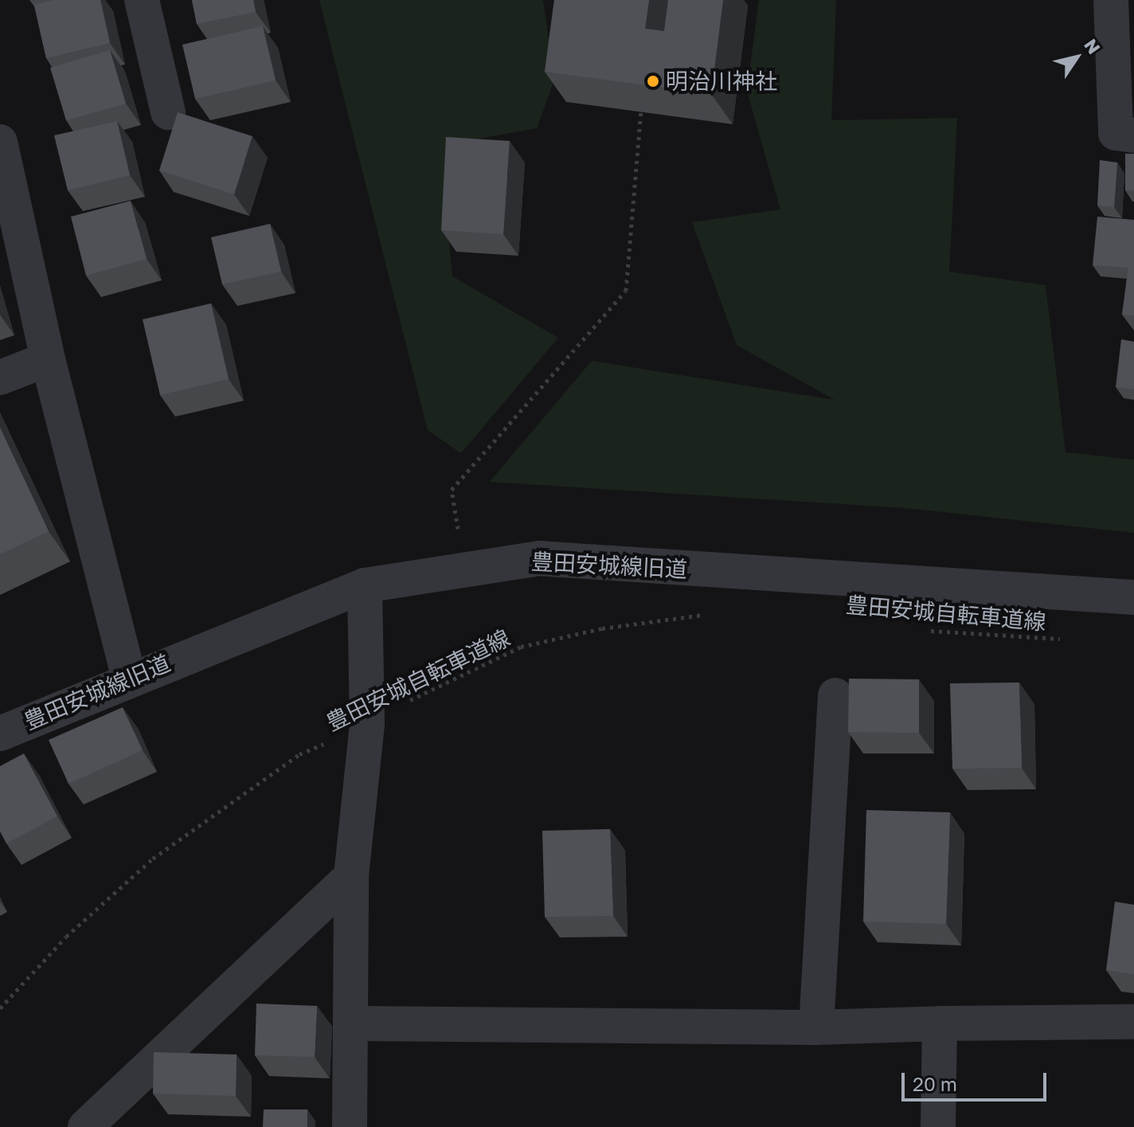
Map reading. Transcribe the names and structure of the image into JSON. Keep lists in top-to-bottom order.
{
  "streets": {
    "street": ["豊田安城線旧道"],
    "path": ["豊田安城自転車道線"]
  },
  "places": ["明治川神社"],
  "scale_bar": "20 m",
  "north": "top right"
}
